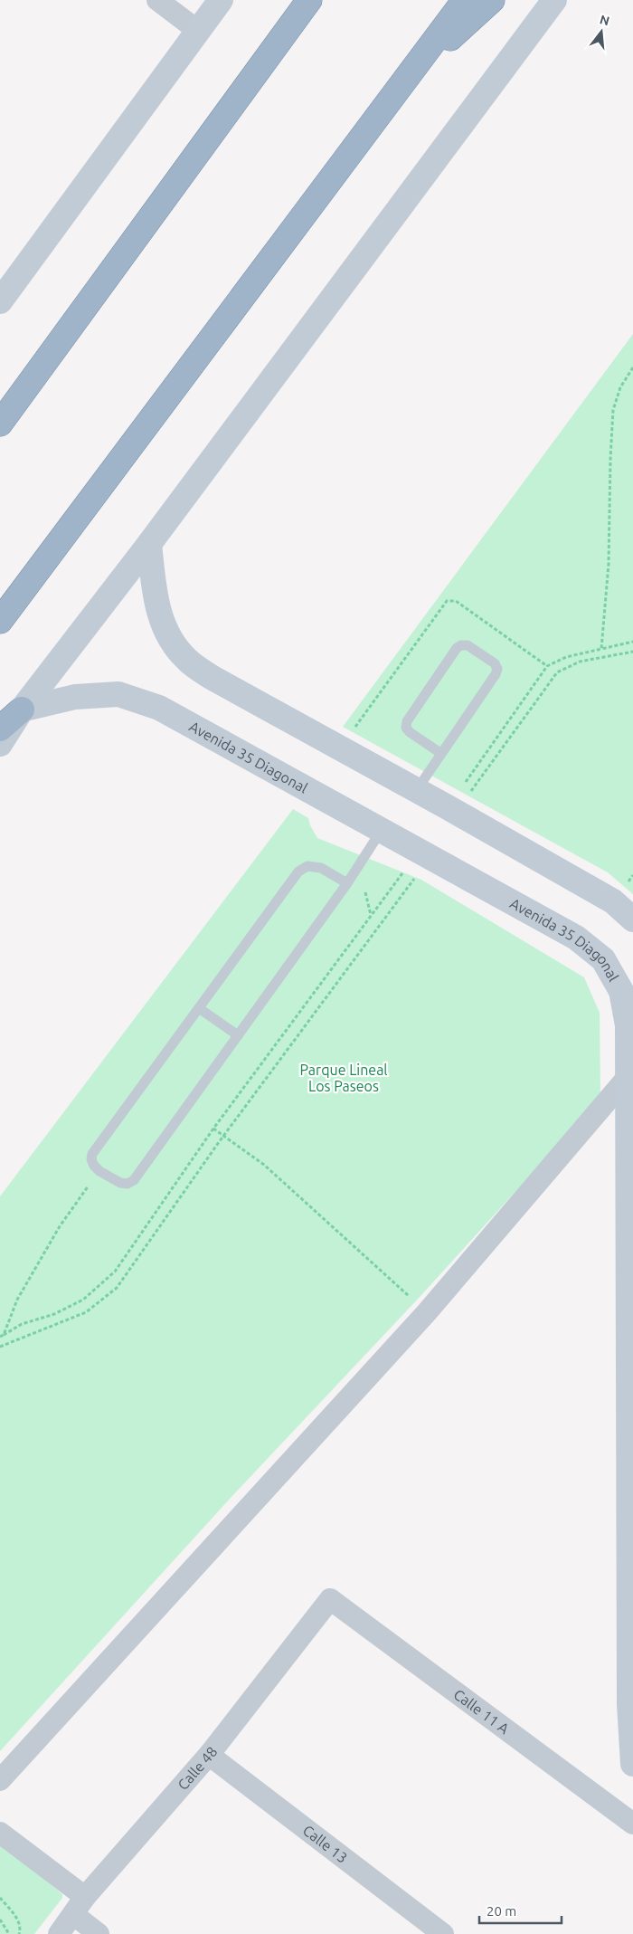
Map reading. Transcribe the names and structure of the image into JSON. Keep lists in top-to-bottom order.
{
  "streets": {
    "main road": ["Avenida 35 Diagonal"],
    "street": ["Calle 11 A", "Calle 48", "Calle 13"]
  },
  "crossings": [
    ["Calle 11 A", "Calle 48"],
    ["Calle 48", "Calle 13"]
  ],
  "parks": ["Parque Lineal Los Paseos"],
  "scale_bar": "20 m",
  "north": "top"
}
